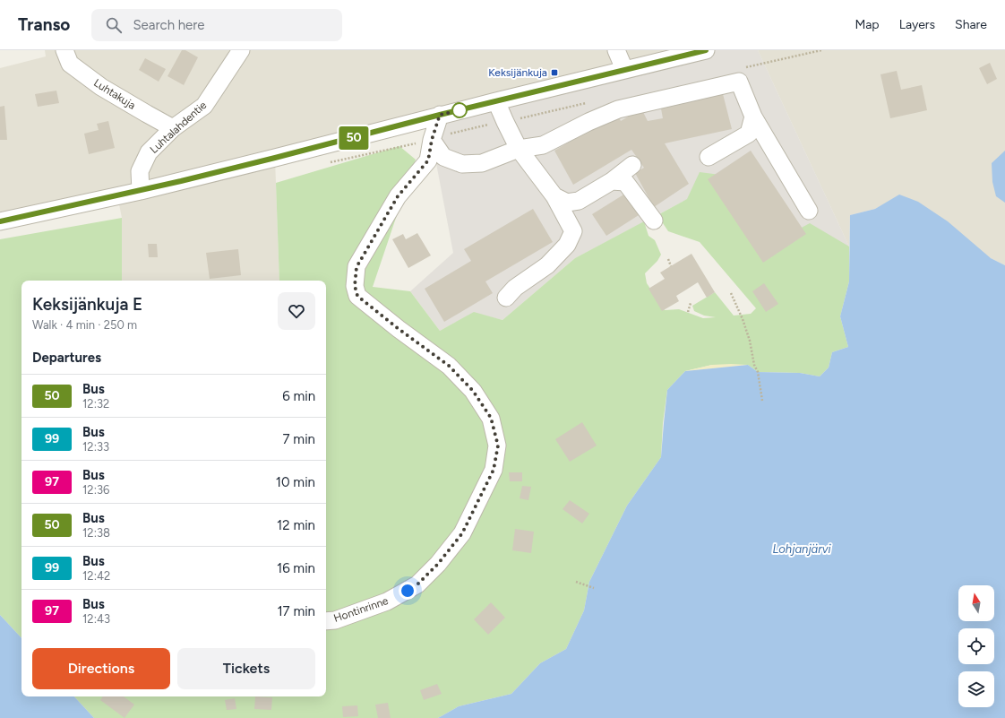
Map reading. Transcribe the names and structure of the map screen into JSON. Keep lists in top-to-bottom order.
{
  "streets": {
    "street": ["Luhtakuja", "Luhtalahdentie", "Hontinrinne"]
  },
  "crossings": [
    ["Luhtakuja", "Luhtalahdentie"]
  ],
  "water": ["Lohjanjärvi"],
  "places": {
    "transit": ["Keksijänkuja"]
  },
  "lines": ["bus line 50"],
  "north": "top",
  "page": {
    "header": "Transo",
    "search": "Search here",
    "nav": ["Map", "Layers", "Share"],
    "on_map": "50",
    "heading": [
      ["Keksijänkuja E", "Walk · 4 min · 250 m"],
      "Departures"
    ],
    "list": [
      {
        "mark": "50",
        "name": "Bus",
        "note": "12:32",
        "value": "6 min"
      },
      {
        "mark": "99",
        "name": "Bus",
        "note": "12:33",
        "value": "7 min"
      },
      {
        "mark": "97",
        "name": "Bus",
        "note": "12:36",
        "value": "10 min"
      },
      {
        "mark": "50",
        "name": "Bus",
        "note": "12:38",
        "value": "12 min"
      },
      {
        "mark": "99",
        "name": "Bus",
        "note": "12:42",
        "value": "16 min"
      },
      {
        "mark": "97",
        "name": "Bus",
        "note": "12:43",
        "value": "17 min"
      }
    ],
    "buttons": ["Directions", "Tickets"]
  }
}
